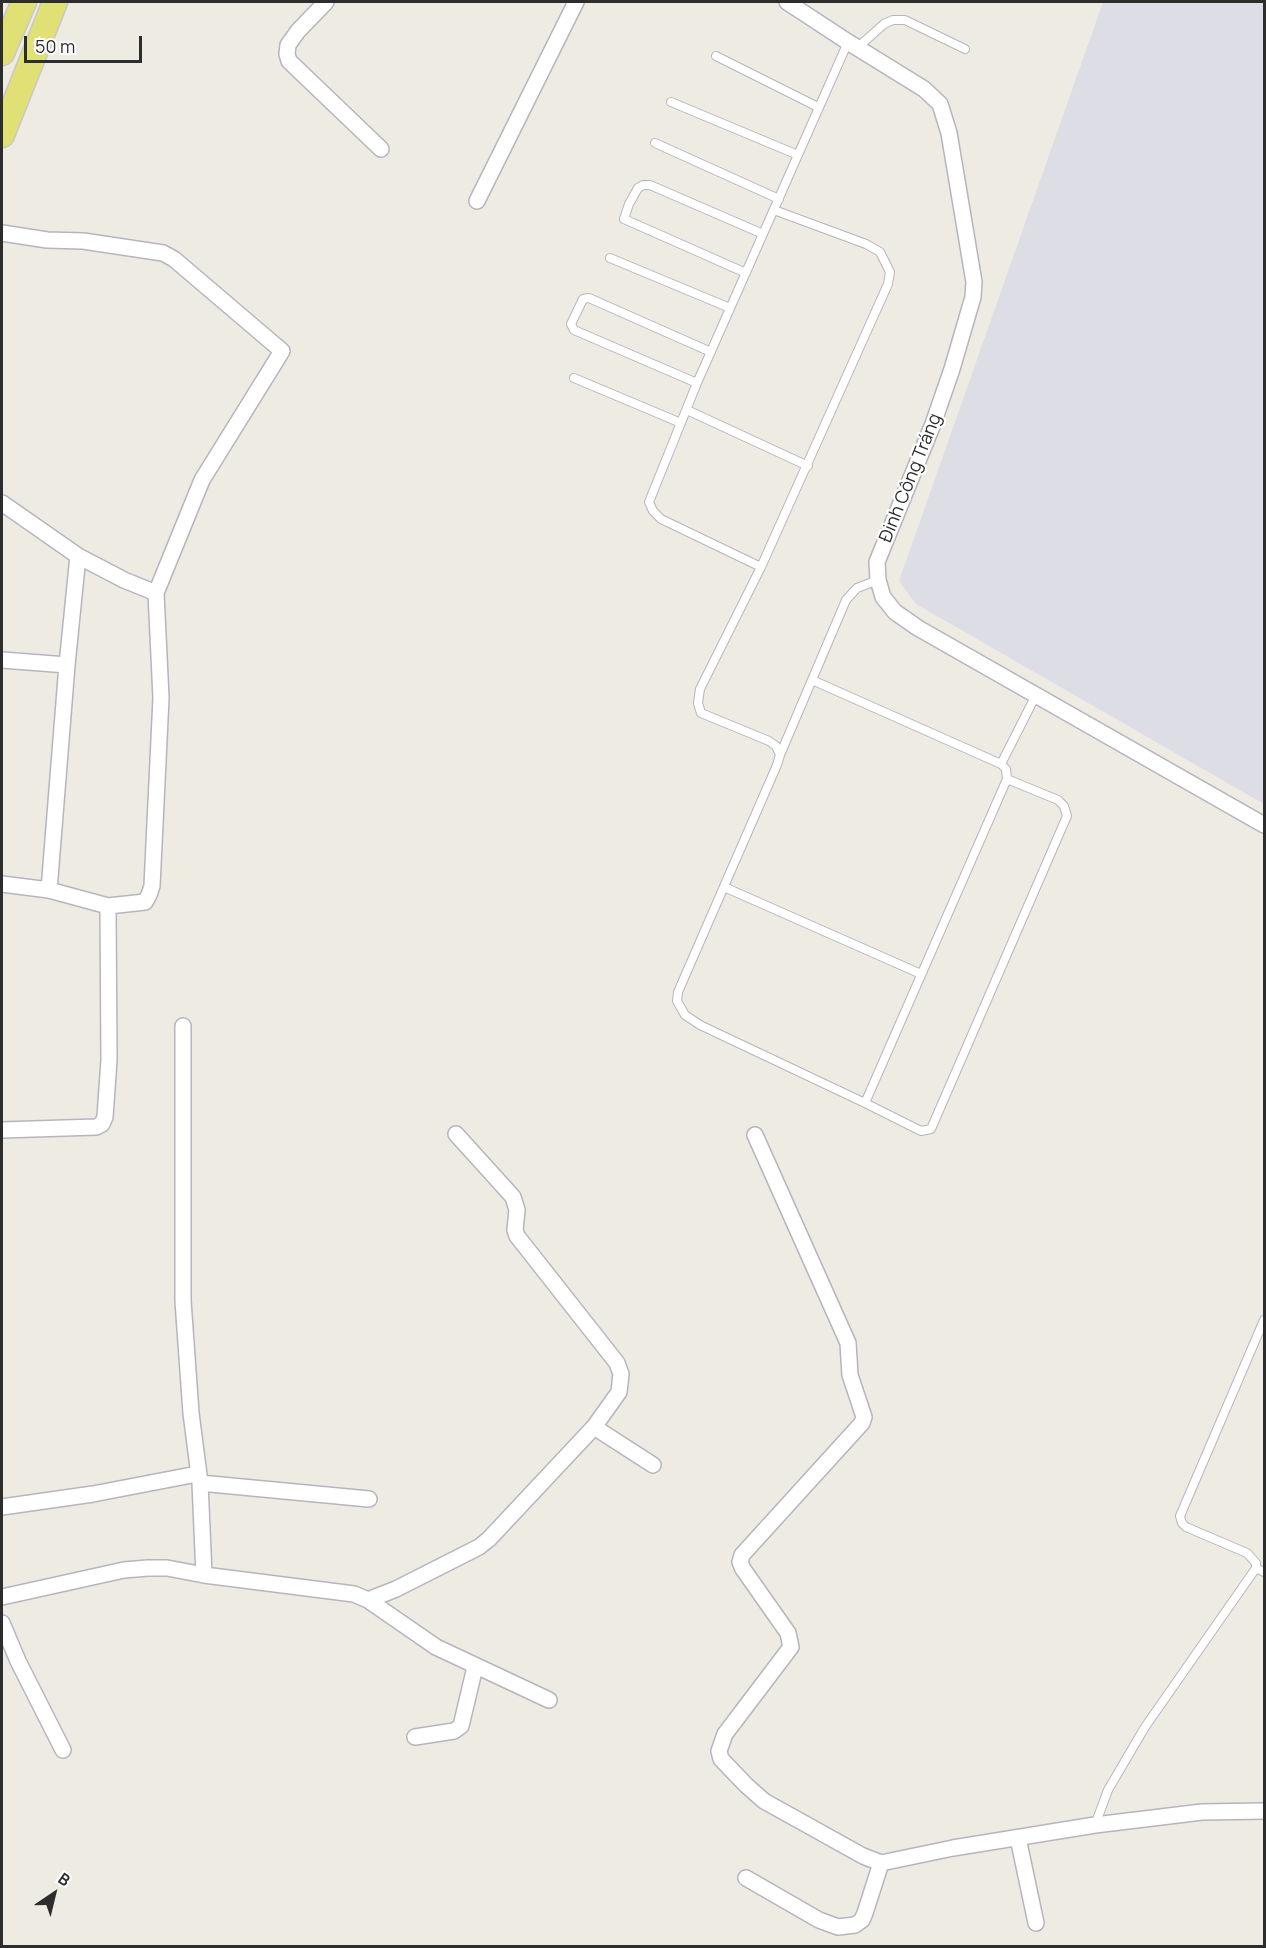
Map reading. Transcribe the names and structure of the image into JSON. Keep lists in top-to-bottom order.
{
  "streets": {
    "street": ["Đinh Công Tráng"]
  },
  "scale_bar": "50 m",
  "north": "top right"
}
